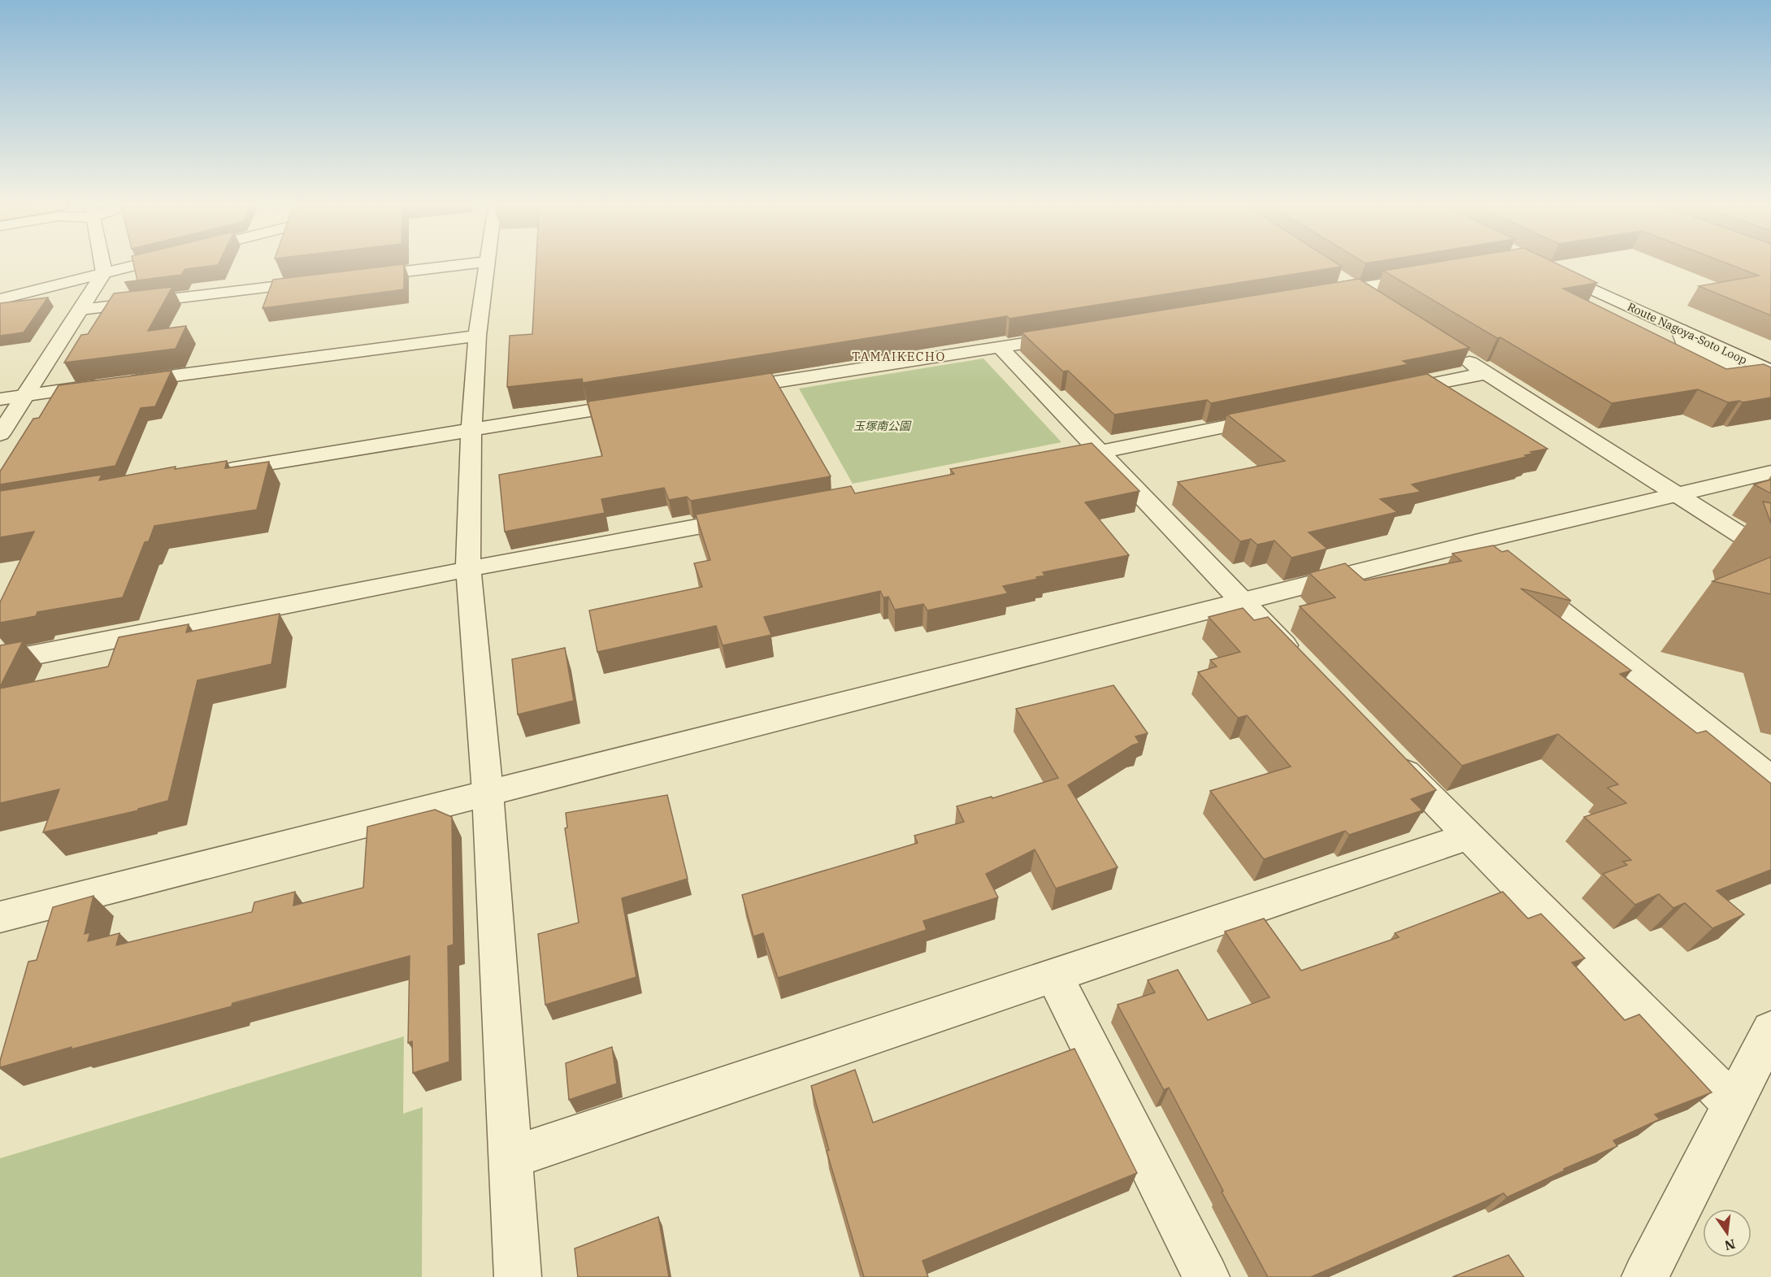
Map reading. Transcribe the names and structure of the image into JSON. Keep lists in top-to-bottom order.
{
  "streets": {
    "street": ["Route Nagoya-Soto Loop"]
  },
  "districts": ["TAMAIKECHO"],
  "parks": ["玉塚南公園"],
  "north": "bottom"
}
